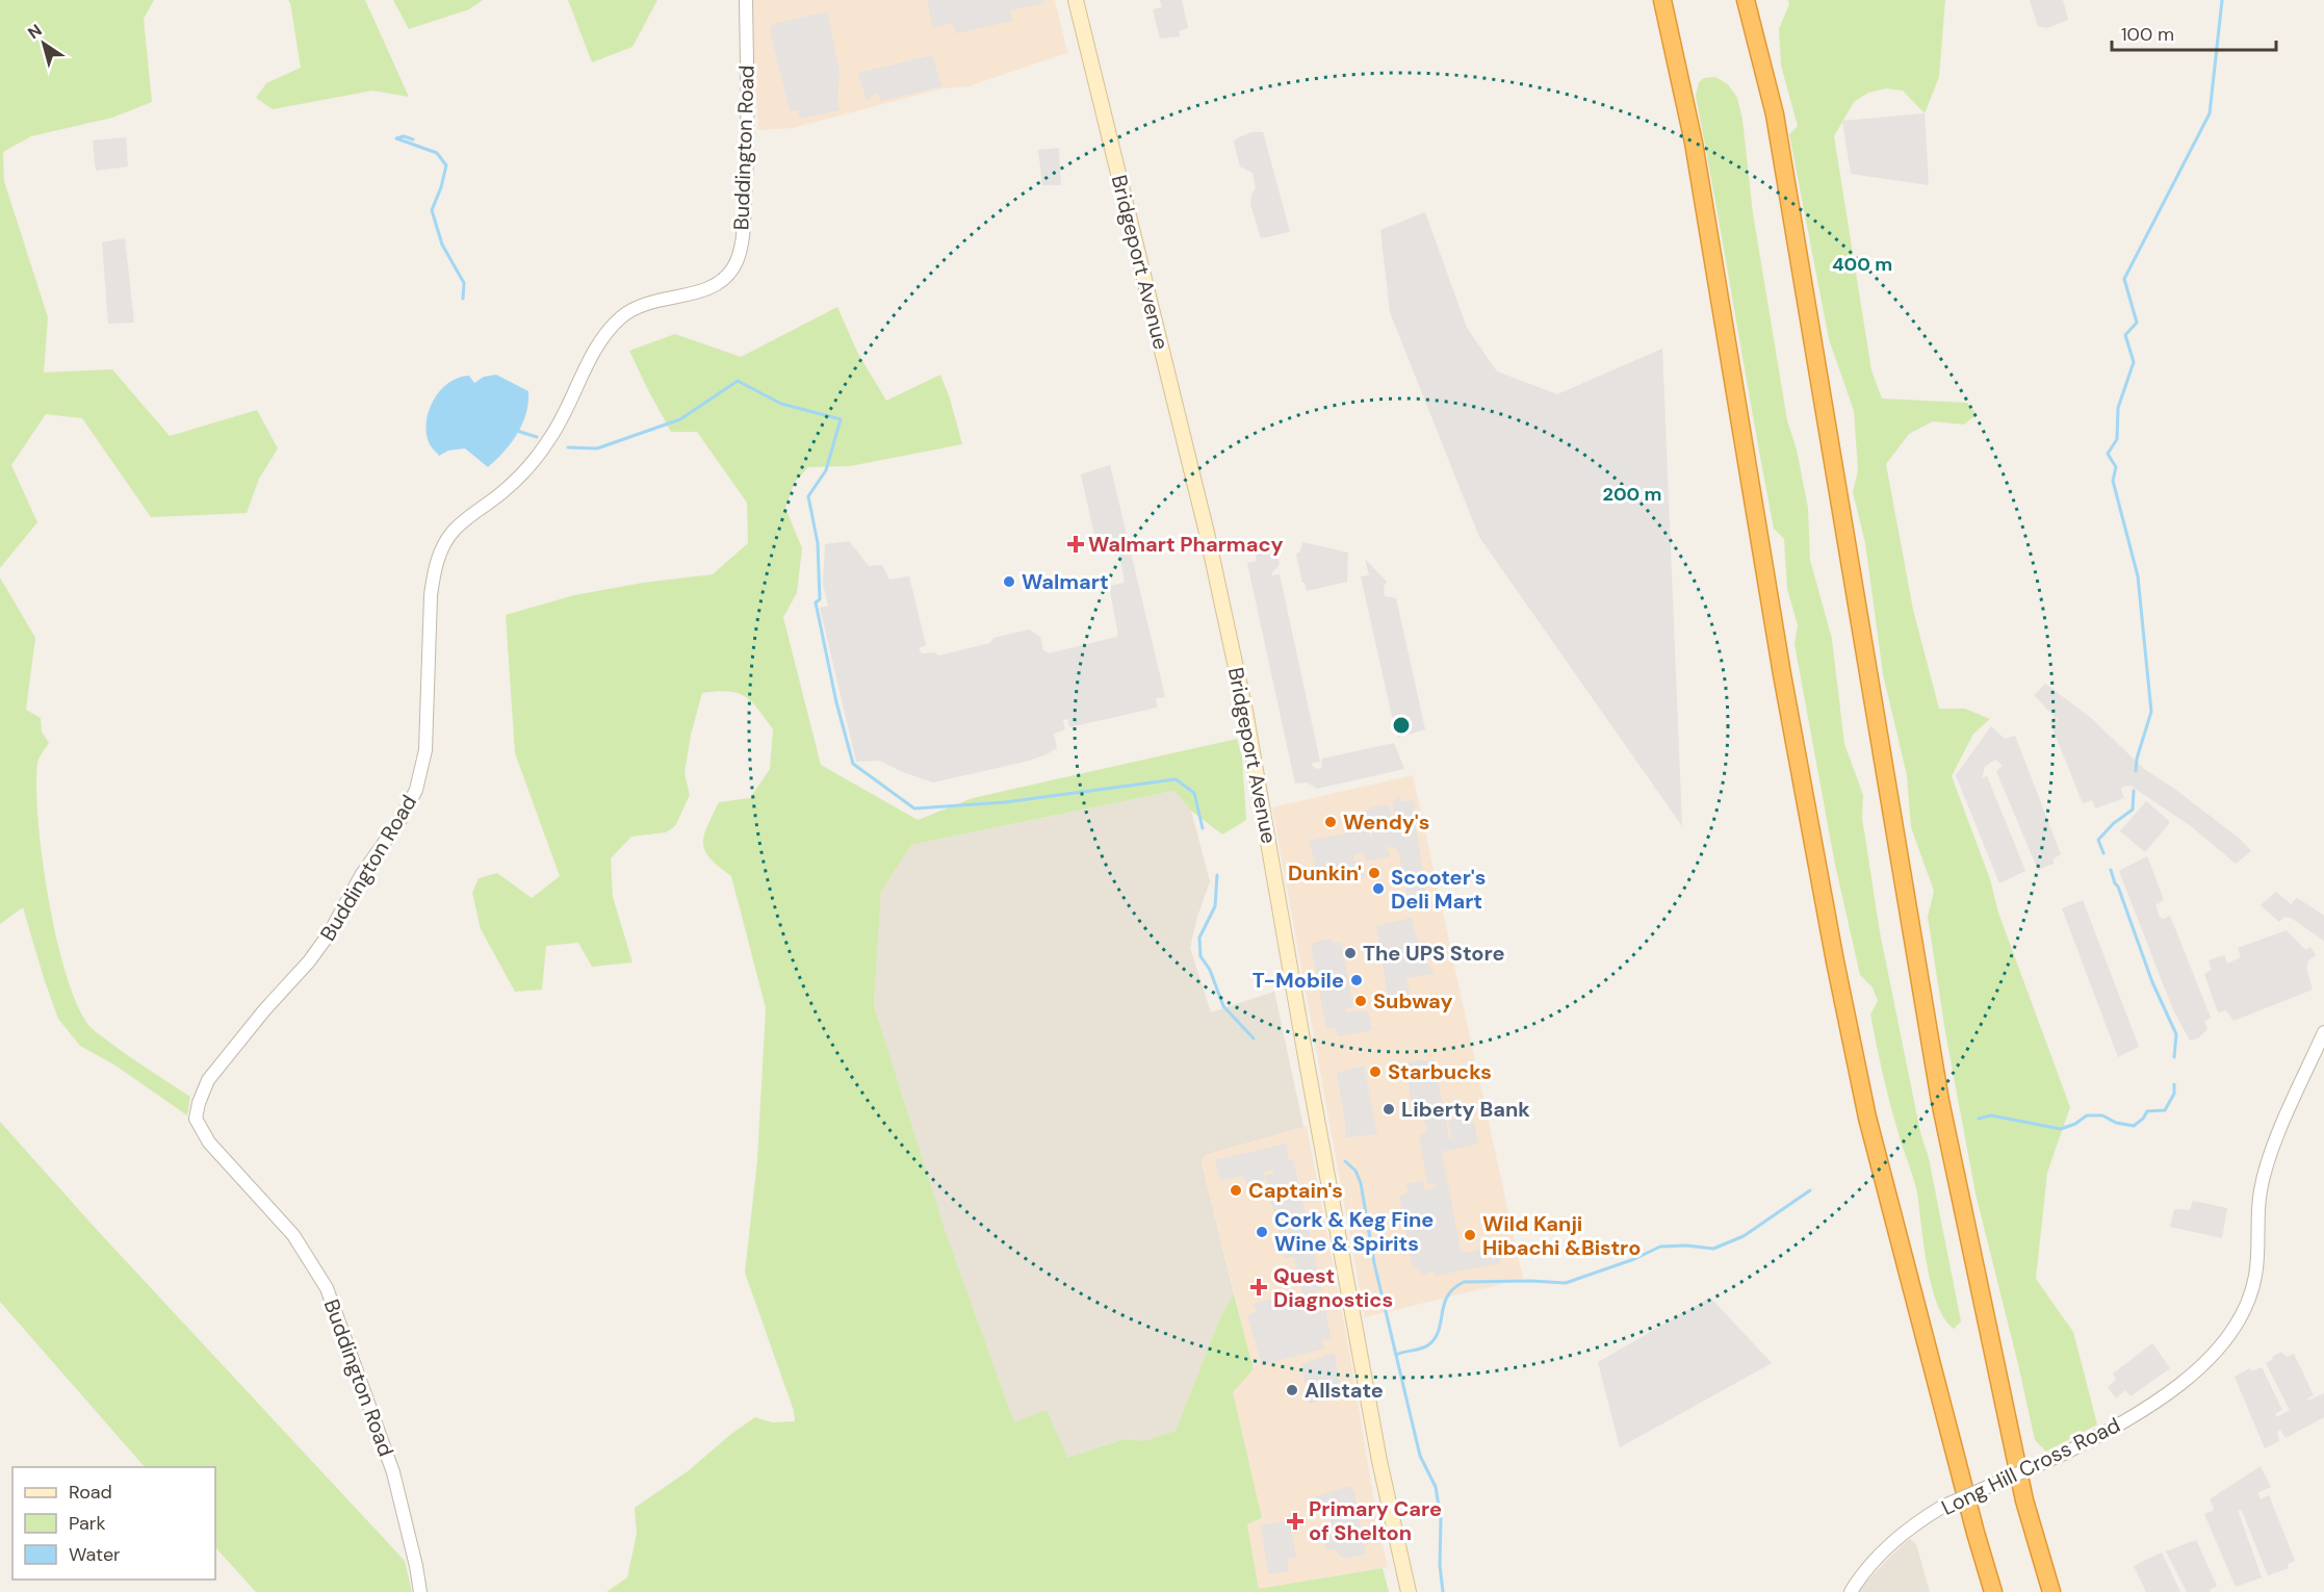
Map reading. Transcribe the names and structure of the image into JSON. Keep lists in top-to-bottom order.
{
  "streets": {
    "main road": ["Bridgeport Avenue"],
    "street": ["Buddington Road", "Long Hill Cross Road"]
  },
  "places": {
    "health": ["Walmart Pharmacy", "Quest Diagnostics", "Primary Care of Shelton"],
    "other": [
      "Walmart",
      "Wendy's",
      "Dunkin'",
      "Scooter's Deli Mart",
      "The UPS Store",
      "T-Mobile",
      "Subway",
      "Starbucks",
      "Liberty Bank",
      "Captain's",
      "Cork & Keg Fine Wine & Spirits",
      "Wild Kanji Hibachi &Bistro",
      "Allstate"
    ]
  },
  "legend": ["Road", "Park", "Water"],
  "scale_bar": "100 m",
  "north": "top left",
  "rings": ["400 m", "200 m"]
}
